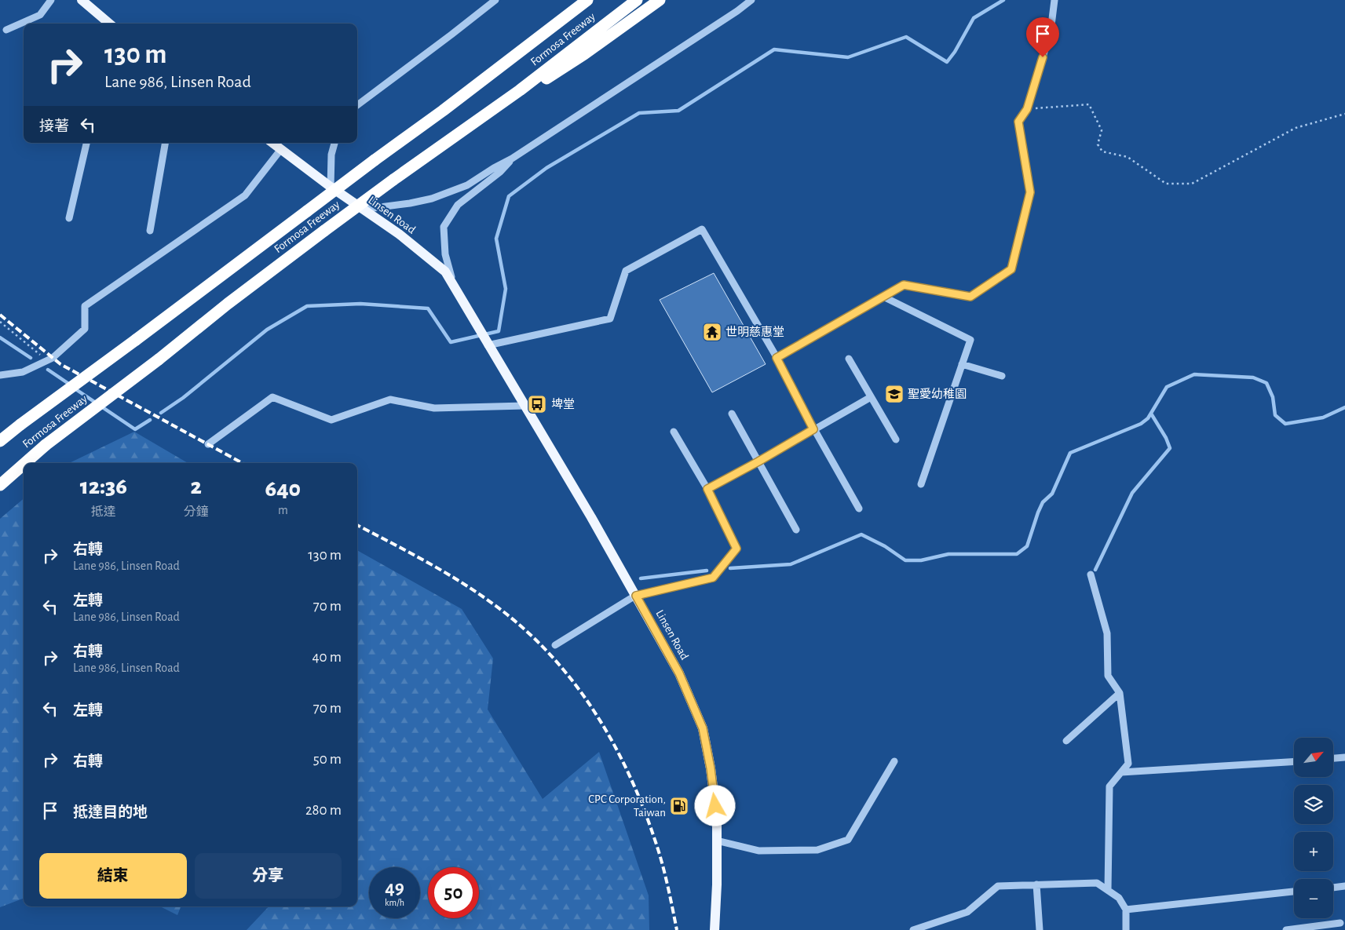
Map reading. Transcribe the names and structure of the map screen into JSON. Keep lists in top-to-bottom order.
{
  "streets": {
    "highway": ["Formosa Freeway"],
    "main road": ["Linsen Road"]
  },
  "places": {
    "temple": ["世明慈惠堂"],
    "school or university": ["聖愛幼稚園"],
    "bus stop": ["埤堂"],
    "fuel station": ["CPC Corporation, Taiwan"]
  },
  "north": "top right",
  "page": {
    "turn": ["130 m", "Lane 986, Linsen Road"],
    "then": "接著",
    "eta": [
      "12:36",
      "抵達",
      "2",
      "分鐘",
      "640",
      "m"
    ],
    "list": [
      {
        "name": "右轉",
        "note": "Lane 986, Linsen Road",
        "value": "130 m"
      },
      {
        "name": "左轉",
        "note": "Lane 986, Linsen Road",
        "value": "70 m"
      },
      {
        "name": "右轉",
        "note": "Lane 986, Linsen Road",
        "value": "40 m"
      },
      {
        "name": "左轉",
        "value": "70 m"
      },
      {
        "name": "右轉",
        "value": "50 m"
      },
      {
        "name": "抵達目的地",
        "value": "280 m"
      }
    ],
    "map_buttons": ["+", "−"],
    "buttons": ["結束", "分享"],
    "speed": "49 km/h",
    "limit": "50"
  }
}
